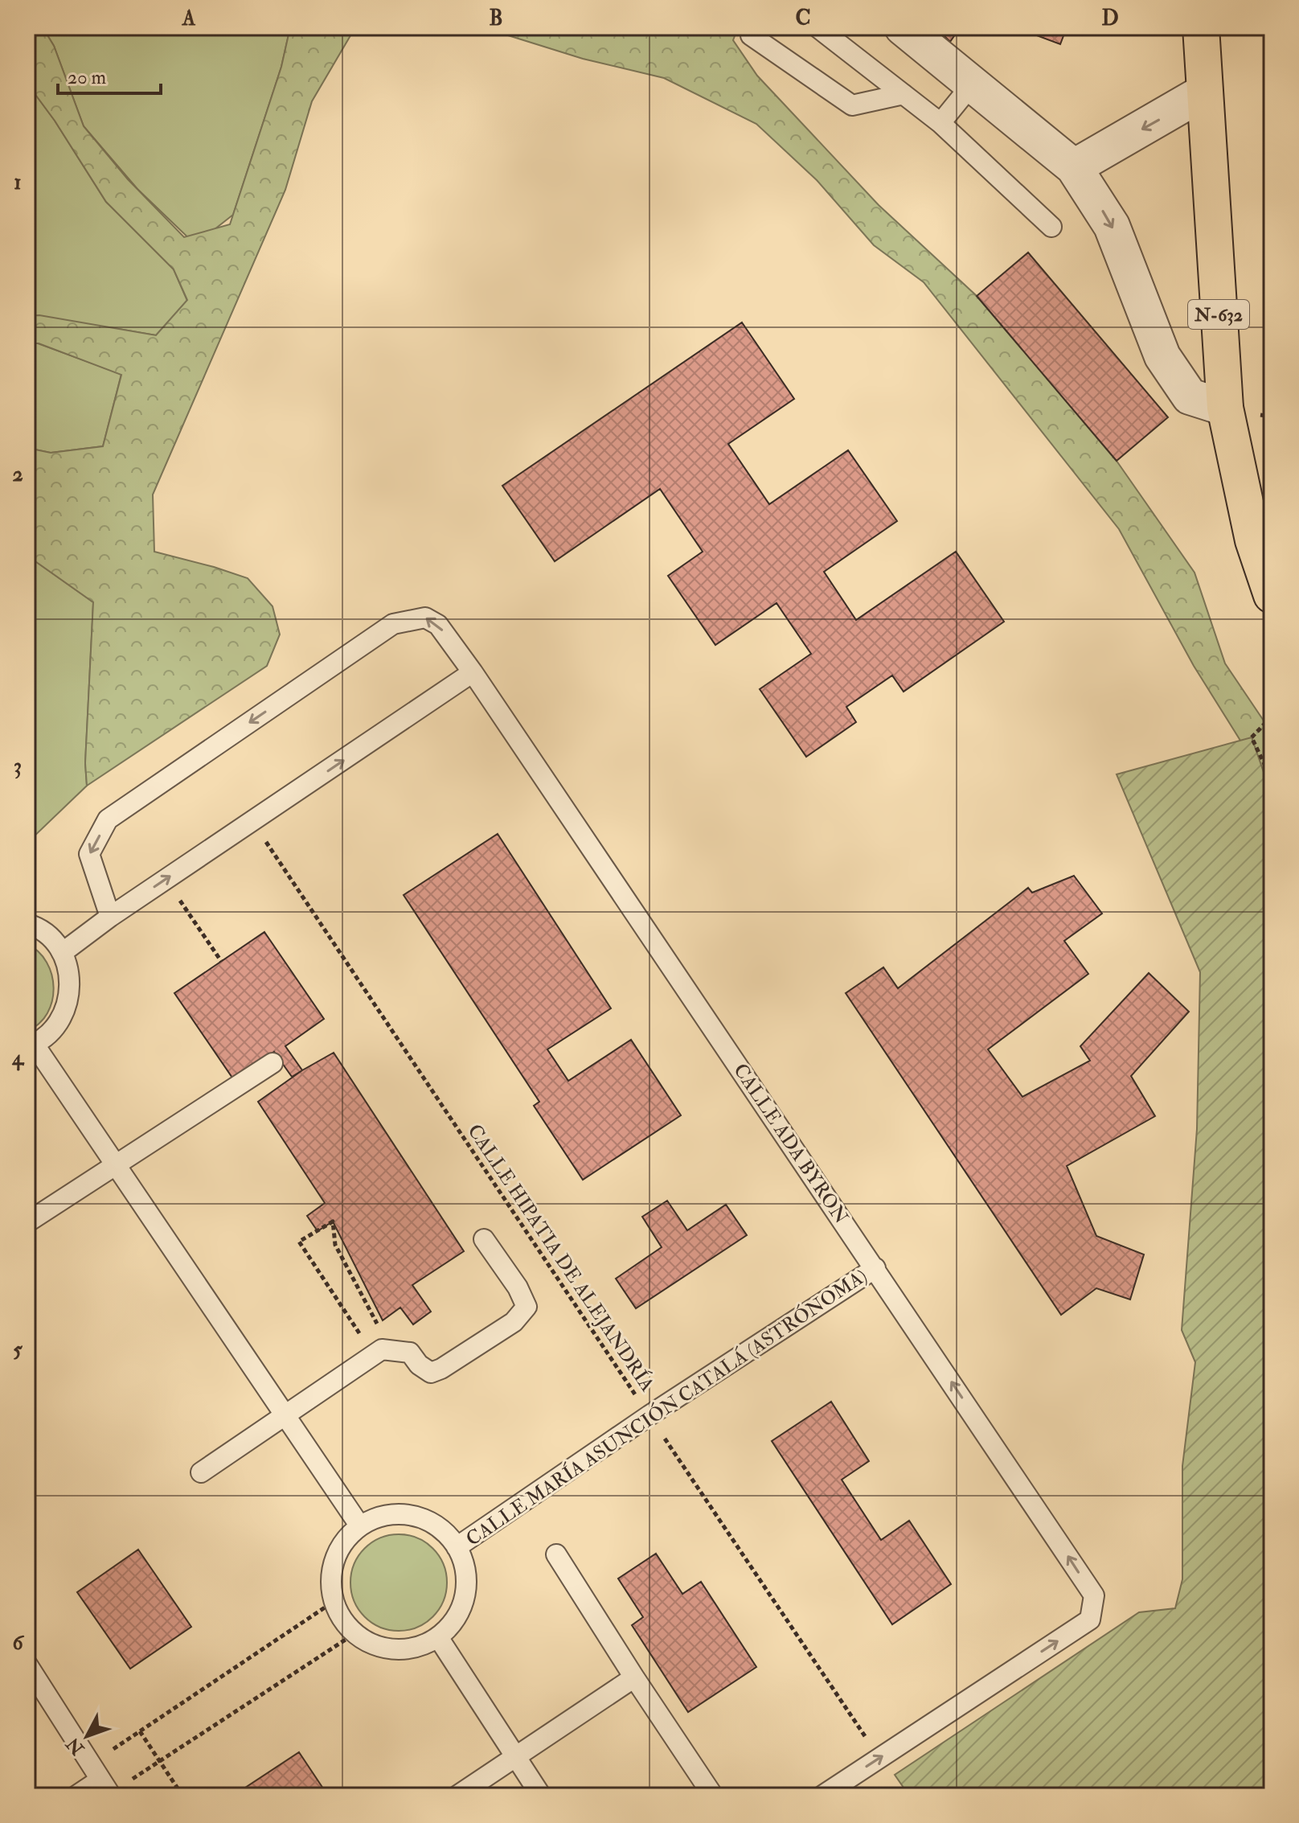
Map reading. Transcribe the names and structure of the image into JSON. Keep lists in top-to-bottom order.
{
  "streets": {
    "highway": ["N-632"],
    "lane": ["CALLE ADA BYRON", "CALLE MARÍA ASUNCIÓN CATALÁ (ASTRÓNOMA)"],
    "path": ["CALLE HIPATIA DE ALEJANDRÍA"]
  },
  "crossings": [
    ["CALLE ADA BYRON", "CALLE HIPATIA DE ALEJANDRÍA"],
    ["CALLE ADA BYRON", "CALLE MARÍA ASUNCIÓN CATALÁ (ASTRÓNOMA)"],
    ["CALLE HIPATIA DE ALEJANDRÍA", "CALLE MARÍA ASUNCIÓN CATALÁ (ASTRÓNOMA)"]
  ],
  "scale_bar": "20 m",
  "north": "bottom left",
  "grid": {
    "columns": [
      "A",
      "B",
      "C",
      "D"
    ],
    "rows": [
      "1",
      "2",
      "3",
      "4",
      "5",
      "6"
    ]
  }
}
